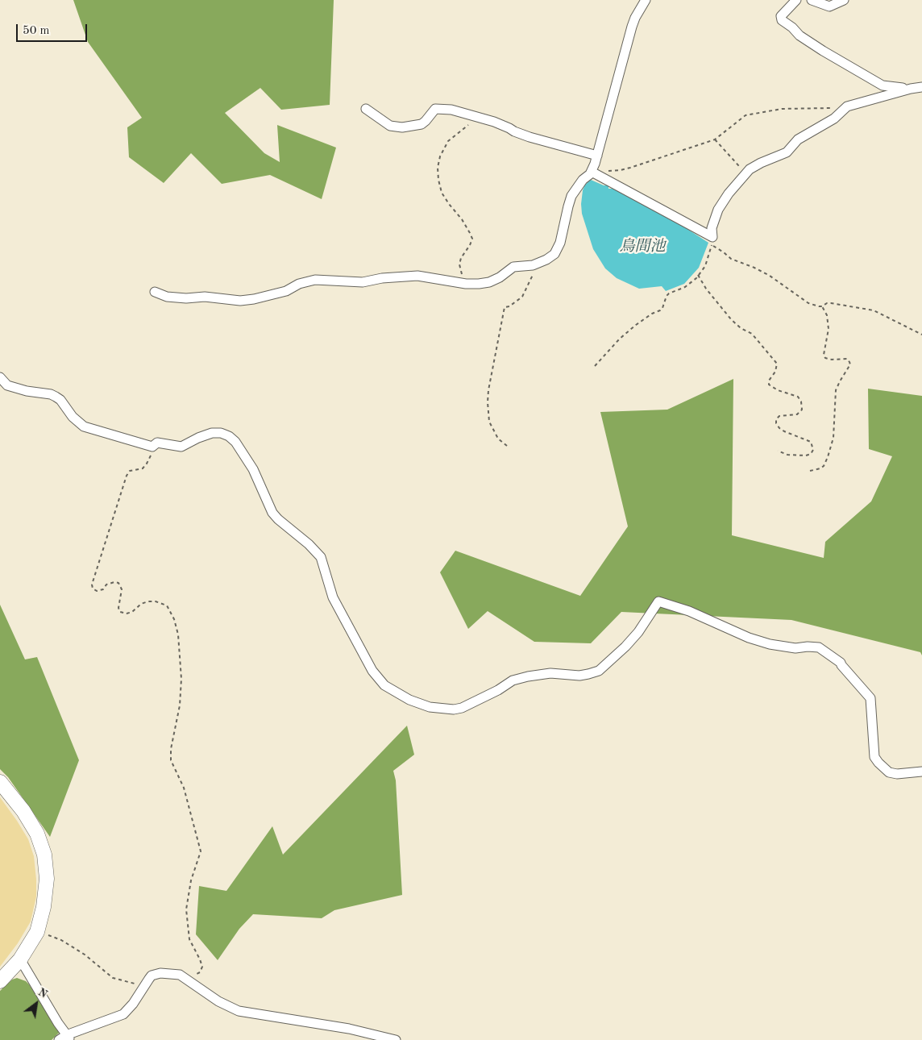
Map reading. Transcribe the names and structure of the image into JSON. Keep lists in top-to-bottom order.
{
  "water": ["鳥間池"],
  "scale_bar": "50 m",
  "north": "top right"
}
